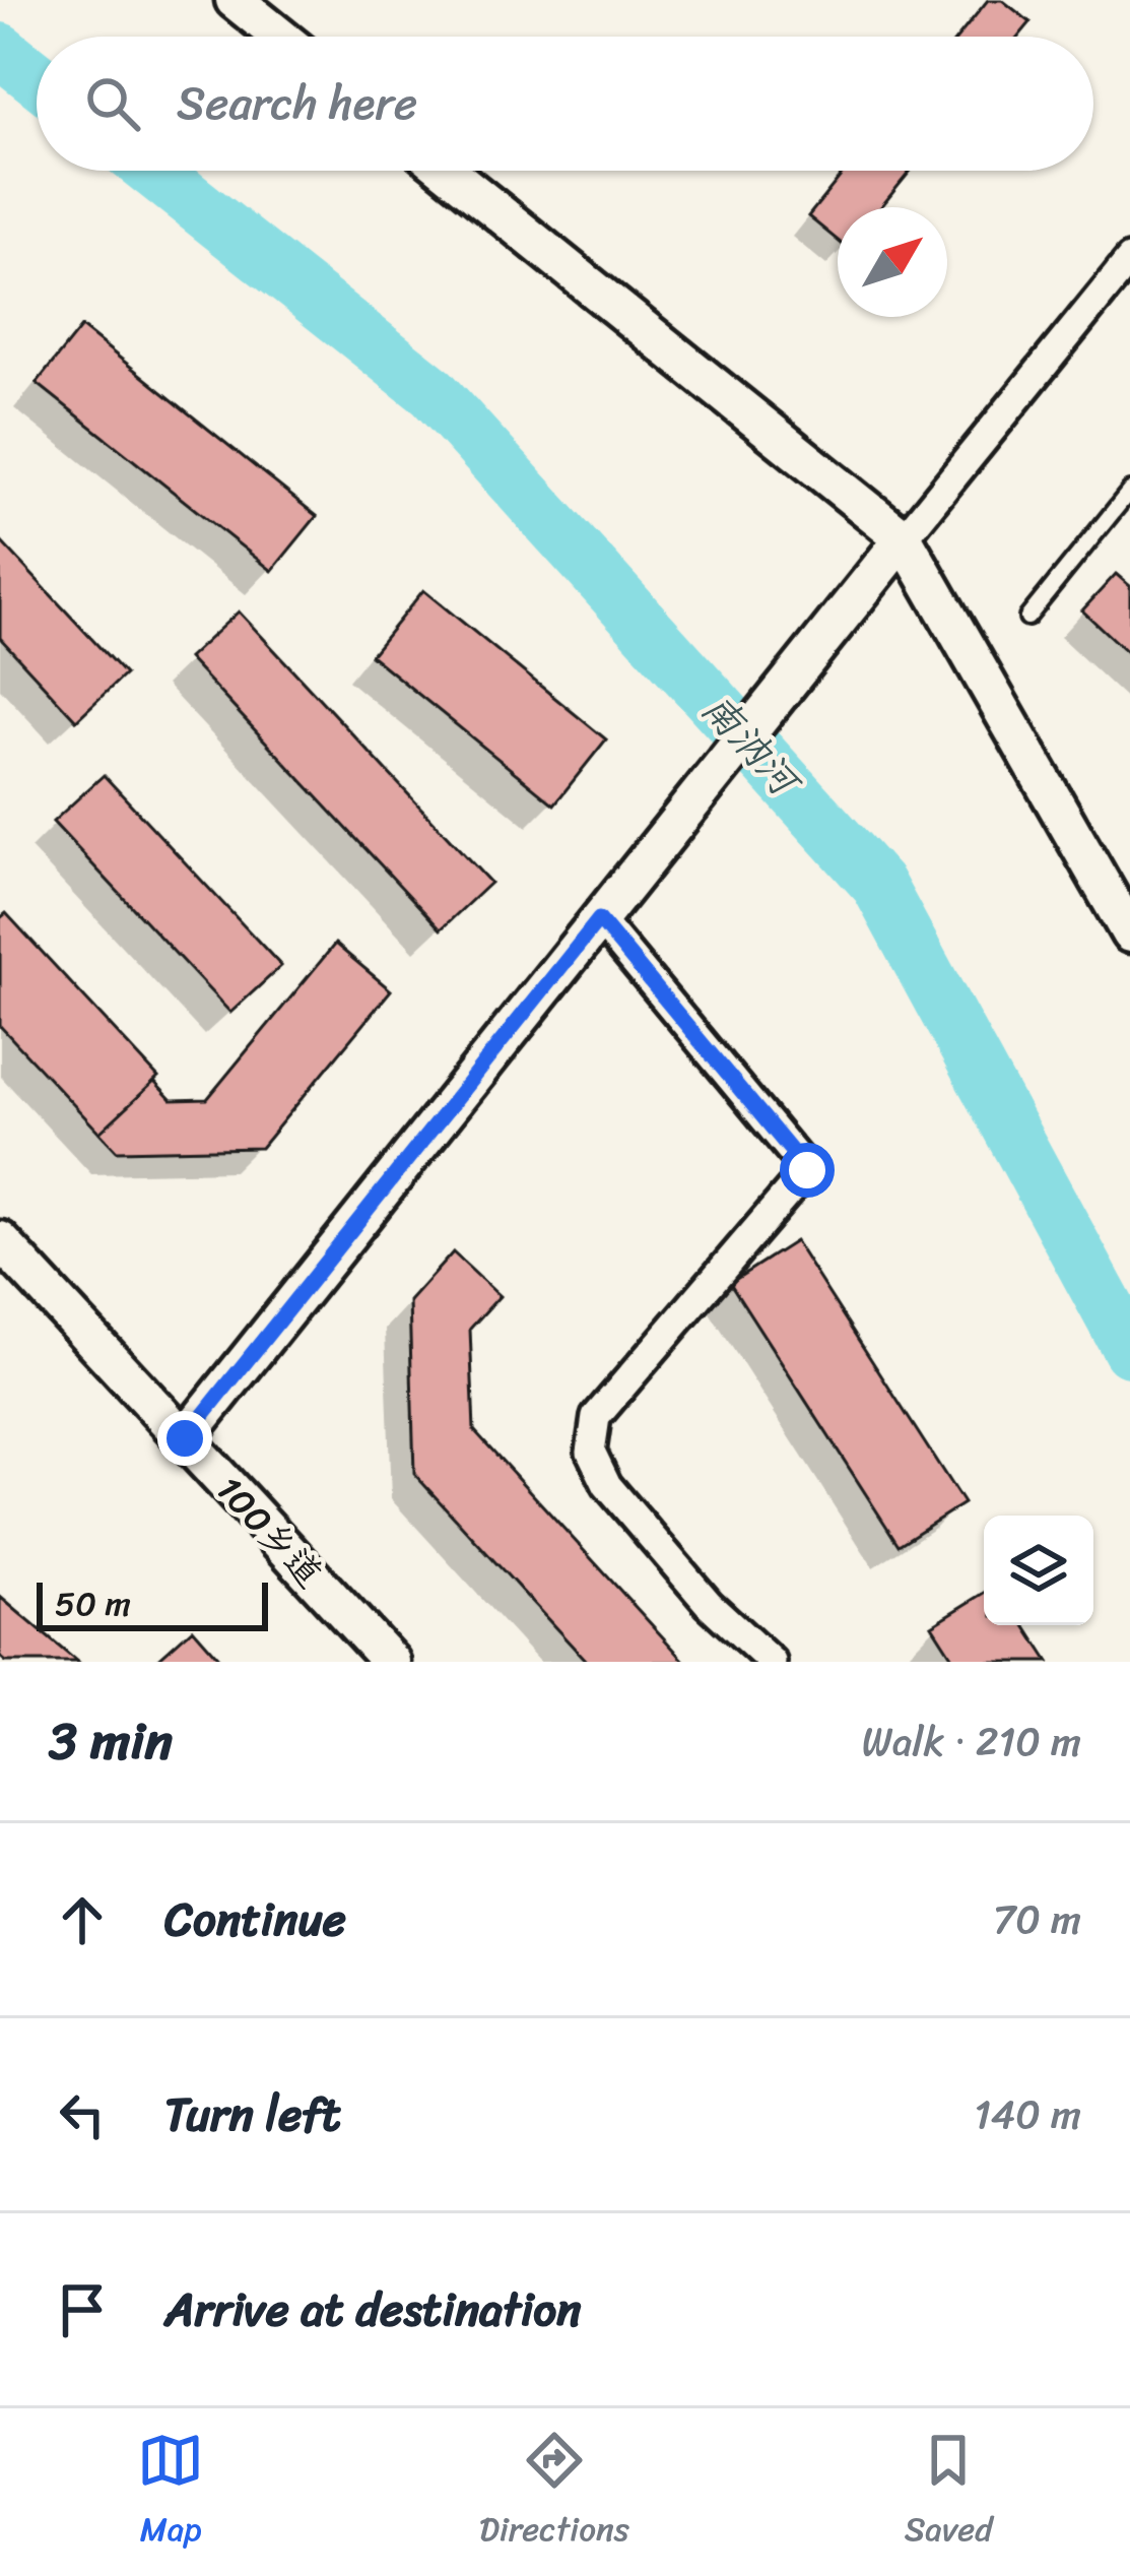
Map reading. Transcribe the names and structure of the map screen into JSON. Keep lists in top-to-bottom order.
{
  "streets": {
    "street": ["100乡道"]
  },
  "water": ["南汭河"],
  "scale_bar": "50 m",
  "north": "top right",
  "page": {
    "search": "Search here",
    "scale": "50 m",
    "heading": ["3 min", "Walk · 210 m"],
    "list": [
      ["Continue", "70 m"],
      ["Turn left", "140 m"],
      "Arrive at destination"
    ],
    "nav": ["Map", "Directions", "Saved"]
  }
}
